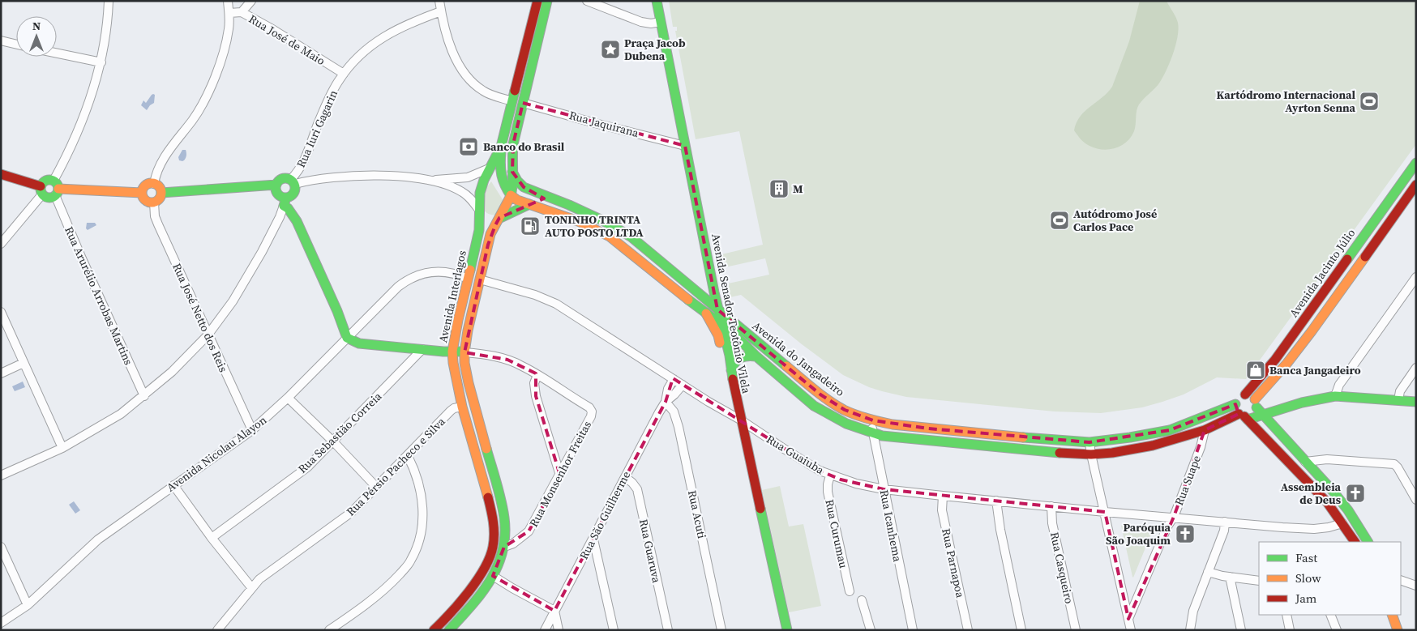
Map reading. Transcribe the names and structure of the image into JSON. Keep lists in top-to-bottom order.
{
  "streets": {
    "street": [
      "Rua José de Maio",
      "Rua Jaquirana",
      "Rua Iuri Gagarin",
      "Avenida Jacinto Júlio",
      "Rua Arurélio Arrobas Martins",
      "Avenida Interlagos",
      "Avenida Senador Teotônio Vilela",
      "Rua José Netto dos Reis",
      "Avenida do Jangadeiro",
      "Rua Sebastião Correia",
      "Avenida Nicolau Alayon",
      "Rua Guaiuba",
      "Rua Pérsio Pacheco e Silva",
      "Rua Monsenhor Freitas",
      "Rua Suape",
      "Rua Acuti",
      "Rua São Guilherme",
      "Rua Icanhema",
      "Rua Curumau",
      "Rua Guaruva",
      "Rua Parnapoa",
      "Rua Casqueiro"
    ]
  },
  "crossings": [
    ["Rua José de Maio", "Rua Iuri Gagarin"],
    ["Rua Jaquirana", "Avenida Interlagos"],
    ["Rua Jaquirana", "Avenida Senador Teotônio Vilela"],
    ["Avenida Jacinto Júlio", "Avenida do Jangadeiro"],
    ["Avenida Interlagos", "Avenida do Jangadeiro"],
    ["Avenida Interlagos", "Avenida Nicolau Alayon"],
    ["Avenida Interlagos", "Rua Guaiuba"],
    ["Avenida Interlagos", "Rua Pérsio Pacheco e Silva"],
    ["Avenida Interlagos", "Rua Monsenhor Freitas"],
    ["Avenida Senador Teotônio Vilela", "Avenida do Jangadeiro"],
    ["Avenida Senador Teotônio Vilela", "Rua Guaiuba"],
    ["Rua José Netto dos Reis", "Avenida Nicolau Alayon"],
    ["Avenida do Jangadeiro", "Rua Suape"],
    ["Avenida do Jangadeiro", "Rua Icanhema"],
    ["Rua Guaiuba", "Rua Suape"],
    ["Rua Guaiuba", "Rua São Guilherme"],
    ["Rua Guaiuba", "Rua Icanhema"],
    ["Rua Guaiuba", "Rua Curumau"],
    ["Rua Guaiuba", "Rua Parnapoa"],
    ["Rua Guaiuba", "Rua Casqueiro"],
    ["Rua Acuti", "Rua São Guilherme"],
    ["Rua São Guilherme", "Rua Guaruva"]
  ],
  "places": {
    "place": ["Praça Jacob Dubena"],
    "sports": ["Kartódromo Internacional Ayrton Senna", "Autódromo José Carlos Pace"],
    "bank": ["Banco do Brasil"],
    "building": ["M"],
    "fuel station": ["TONINHO TRINTA AUTO POSTO LTDA"],
    "shop": ["Banca Jangadeiro"],
    "church": ["Assembleia de Deus", "Paróquia São Joaquim"]
  },
  "legend": ["Fast", "Slow", "Jam"],
  "north": "top"
}
